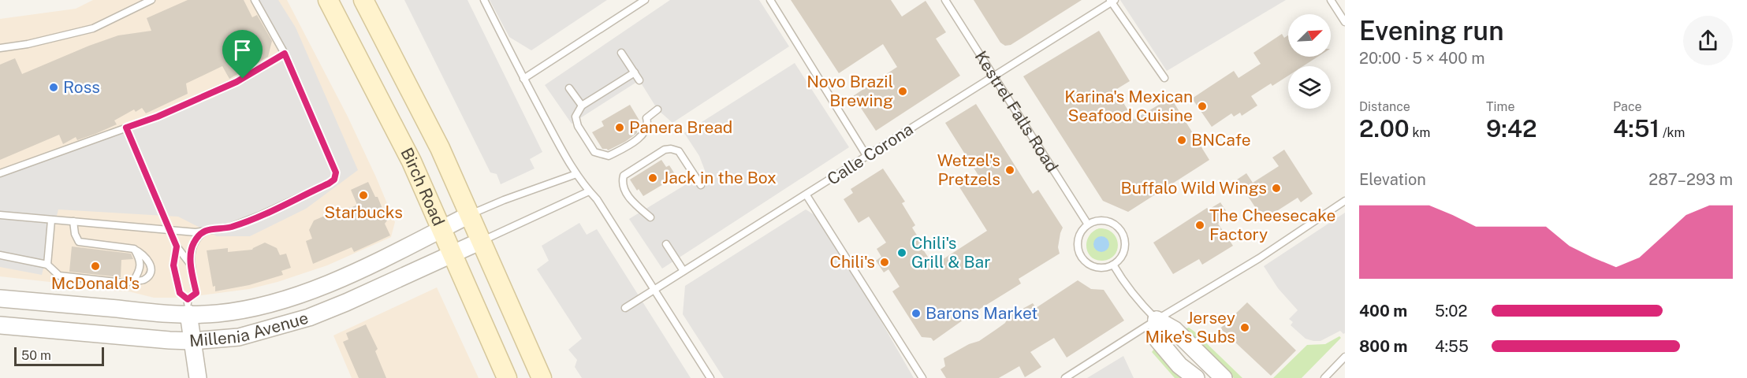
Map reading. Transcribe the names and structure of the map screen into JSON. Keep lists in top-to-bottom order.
{
  "streets": {
    "main road": ["Birch Road"],
    "street": ["Millenia Avenue"],
    "lane": ["Kestrel Falls Road", "Calle Corona"]
  },
  "crossings": [
    ["Kestrel Falls Road", "Calle Corona"],
    ["Birch Road", "Millenia Avenue"]
  ],
  "places": [
    "Ross",
    "Novo Brazil Brewing",
    "Karina's Mexican Seafood Cuisine",
    "Panera Bread",
    "BNCafe",
    "Wetzel's Pretzels",
    "Jack in the Box",
    "Buffalo Wild Wings",
    "Starbucks",
    "The Cheesecake Factory",
    "Chili's Grill & Bar",
    "Chili's",
    "McDonald's",
    "Barons Market",
    "Jersey Mike's Subs"
  ],
  "scale_bar": "50 m",
  "north": "top right",
  "page": {
    "heading": ["Evening run", "20:00 · 5 × 400 m"],
    "stats": [
      ["Distance", "2.00 km"],
      ["Time", "9:42"],
      ["Pace", "4:51 /km"]
    ],
    "chart": ["Elevation", "287–293 m"],
    "list": [
      {
        "name": "400 m",
        "note": "5:02"
      },
      {
        "name": "800 m",
        "note": "4:55"
      }
    ],
    "scale": "50 m"
  }
}
